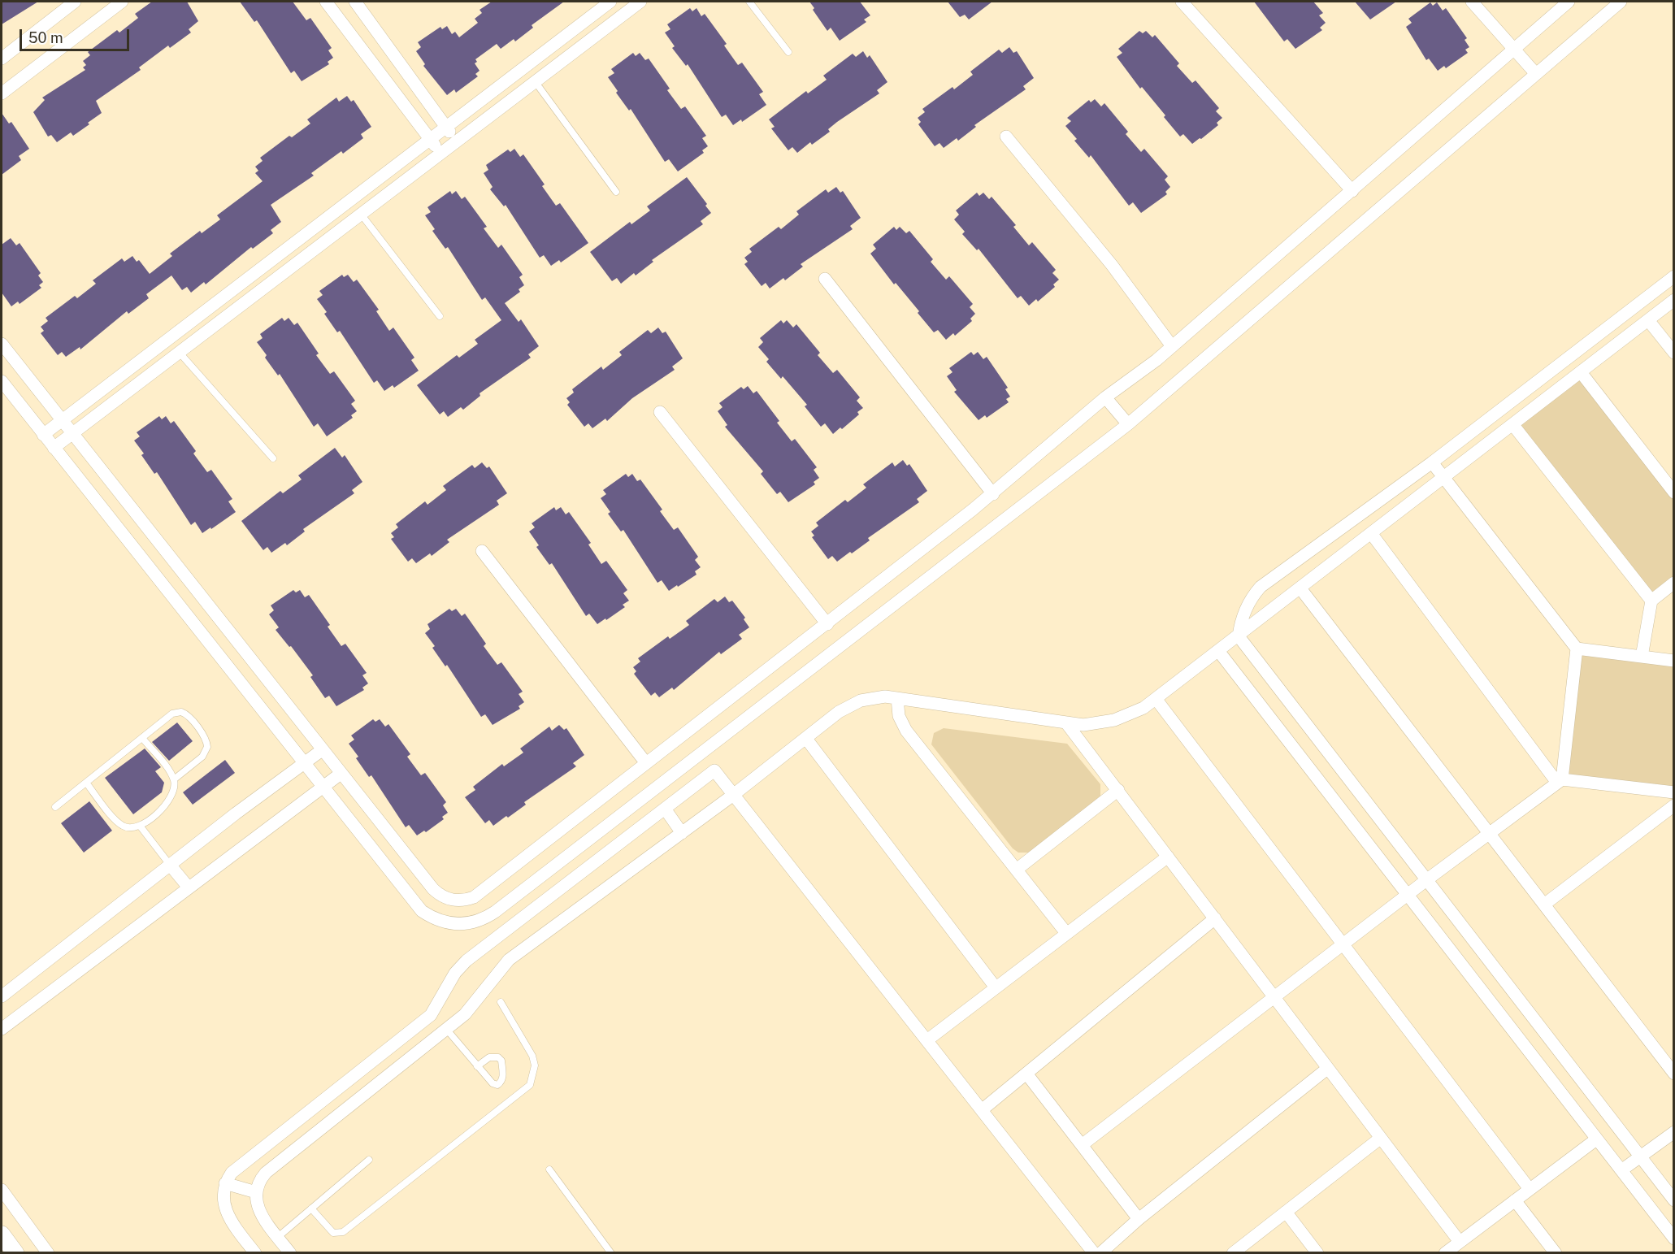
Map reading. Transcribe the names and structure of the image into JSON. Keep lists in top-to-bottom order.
{
  "scale_bar": "50 m"
}
